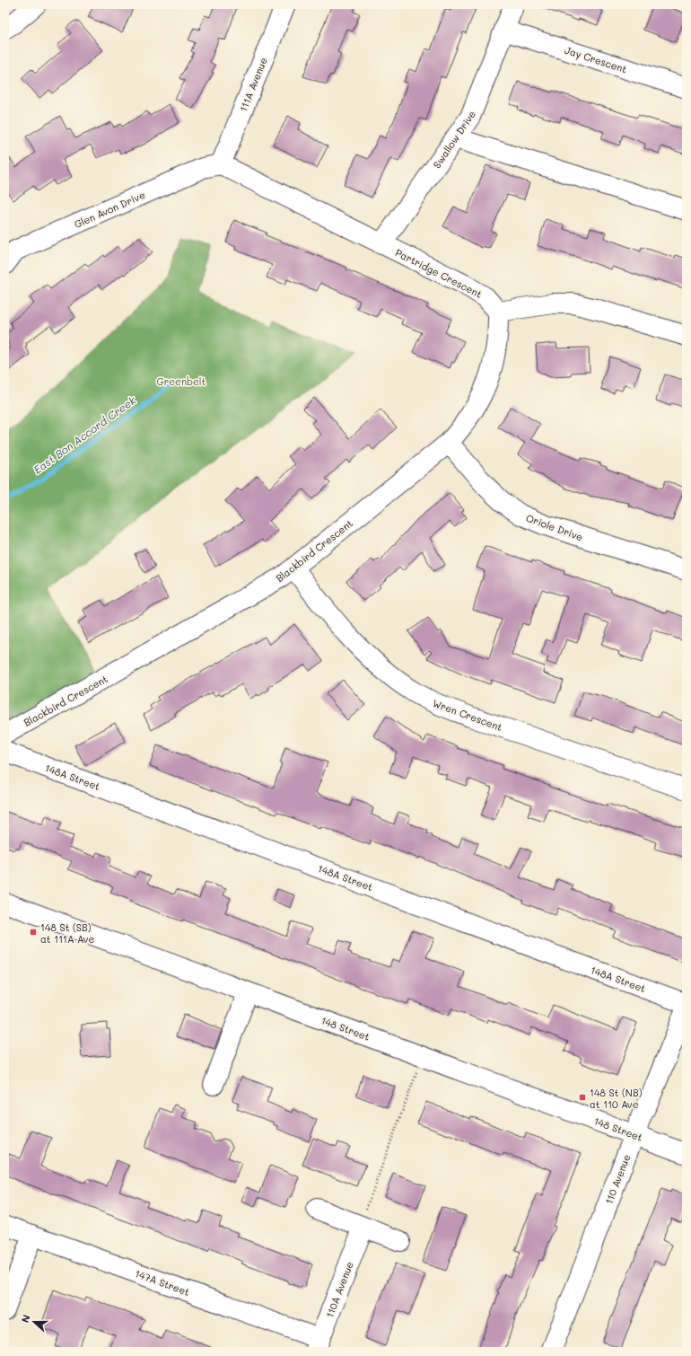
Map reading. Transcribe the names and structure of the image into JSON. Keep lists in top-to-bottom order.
{
  "streets": {
    "street": [
      "Jay Crescent",
      "111A Avenue",
      "Swallow Drive",
      "Glen Avon Drive",
      "Partridge Crescent",
      "Oriole Drive",
      "Blackbird Crescent",
      "Wren Crescent",
      "148A Street",
      "148 Street",
      "110 Avenue",
      "147A Street",
      "110A Avenue"
    ]
  },
  "crossings": [
    ["Jay Crescent", "Swallow Drive"],
    ["111A Avenue", "Glen Avon Drive"],
    ["111A Avenue", "Partridge Crescent"],
    ["Swallow Drive", "Partridge Crescent"],
    ["Glen Avon Drive", "Partridge Crescent"],
    ["Partridge Crescent", "Blackbird Crescent"],
    ["Oriole Drive", "Blackbird Crescent"],
    ["Blackbird Crescent", "Wren Crescent"],
    ["148 Street", "110 Avenue"],
    ["147A Street", "110A Avenue"]
  ],
  "water": ["East Bon Accord Creek"],
  "parks": ["Greenbelt"],
  "places": {
    "transit": ["148 St (SB) at 111A Ave", "148 St (NB) at 110 Ave"]
  },
  "north": "left"
}
